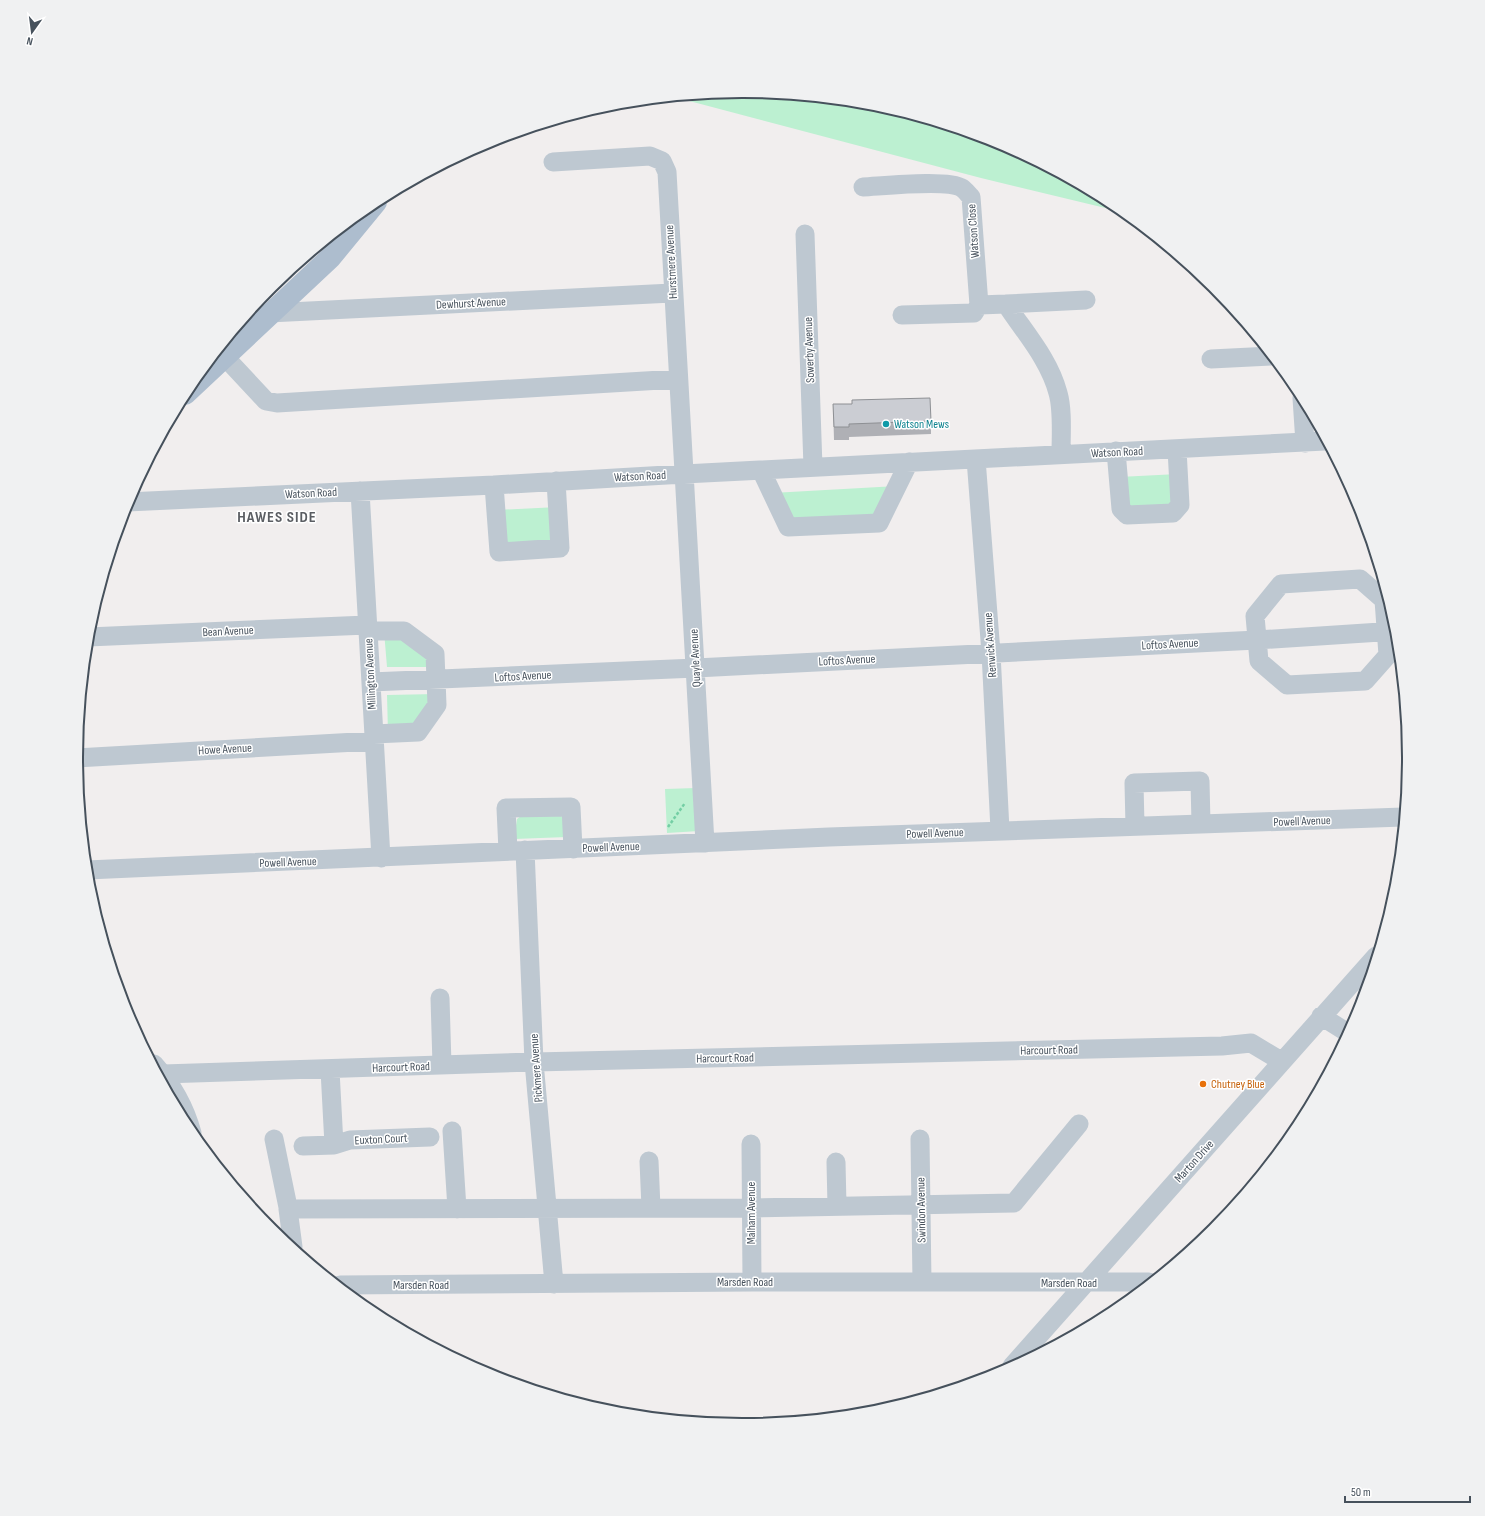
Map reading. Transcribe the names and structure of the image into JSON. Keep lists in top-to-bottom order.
{
  "streets": {
    "street": [
      "Watson Close",
      "Hurstmere Avenue",
      "Dewhurst Avenue",
      "Sowerby Avenue",
      "Watson Road",
      "Bean Avenue",
      "Loftos Avenue",
      "Renwick Avenue",
      "Quayle Avenue",
      "Millington Avenue",
      "Howe Avenue",
      "Powell Avenue",
      "Harcourt Road",
      "Pickmere Avenue",
      "Euxton Court",
      "Marton Drive",
      "Swindon Avenue",
      "Malham Avenue",
      "Marsden Road"
    ]
  },
  "crossings": [
    ["Hurstmere Avenue", "Dewhurst Avenue"],
    ["Hurstmere Avenue", "Watson Road"],
    ["Hurstmere Avenue", "Quayle Avenue"],
    ["Sowerby Avenue", "Watson Road"],
    ["Watson Road", "Renwick Avenue"],
    ["Watson Road", "Quayle Avenue"],
    ["Watson Road", "Millington Avenue"],
    ["Bean Avenue", "Millington Avenue"],
    ["Loftos Avenue", "Renwick Avenue"],
    ["Loftos Avenue", "Quayle Avenue"],
    ["Loftos Avenue", "Millington Avenue"],
    ["Renwick Avenue", "Powell Avenue"],
    ["Quayle Avenue", "Powell Avenue"],
    ["Millington Avenue", "Howe Avenue"],
    ["Millington Avenue", "Powell Avenue"],
    ["Powell Avenue", "Pickmere Avenue"],
    ["Harcourt Road", "Pickmere Avenue"],
    ["Harcourt Road", "Marton Drive"],
    ["Pickmere Avenue", "Marsden Road"],
    ["Marton Drive", "Marsden Road"],
    ["Swindon Avenue", "Marsden Road"],
    ["Malham Avenue", "Marsden Road"]
  ],
  "districts": ["HAWES SIDE"],
  "places": ["Watson Mews", "Chutney Blue"],
  "scale_bar": "50 m",
  "north": "bottom"
}
